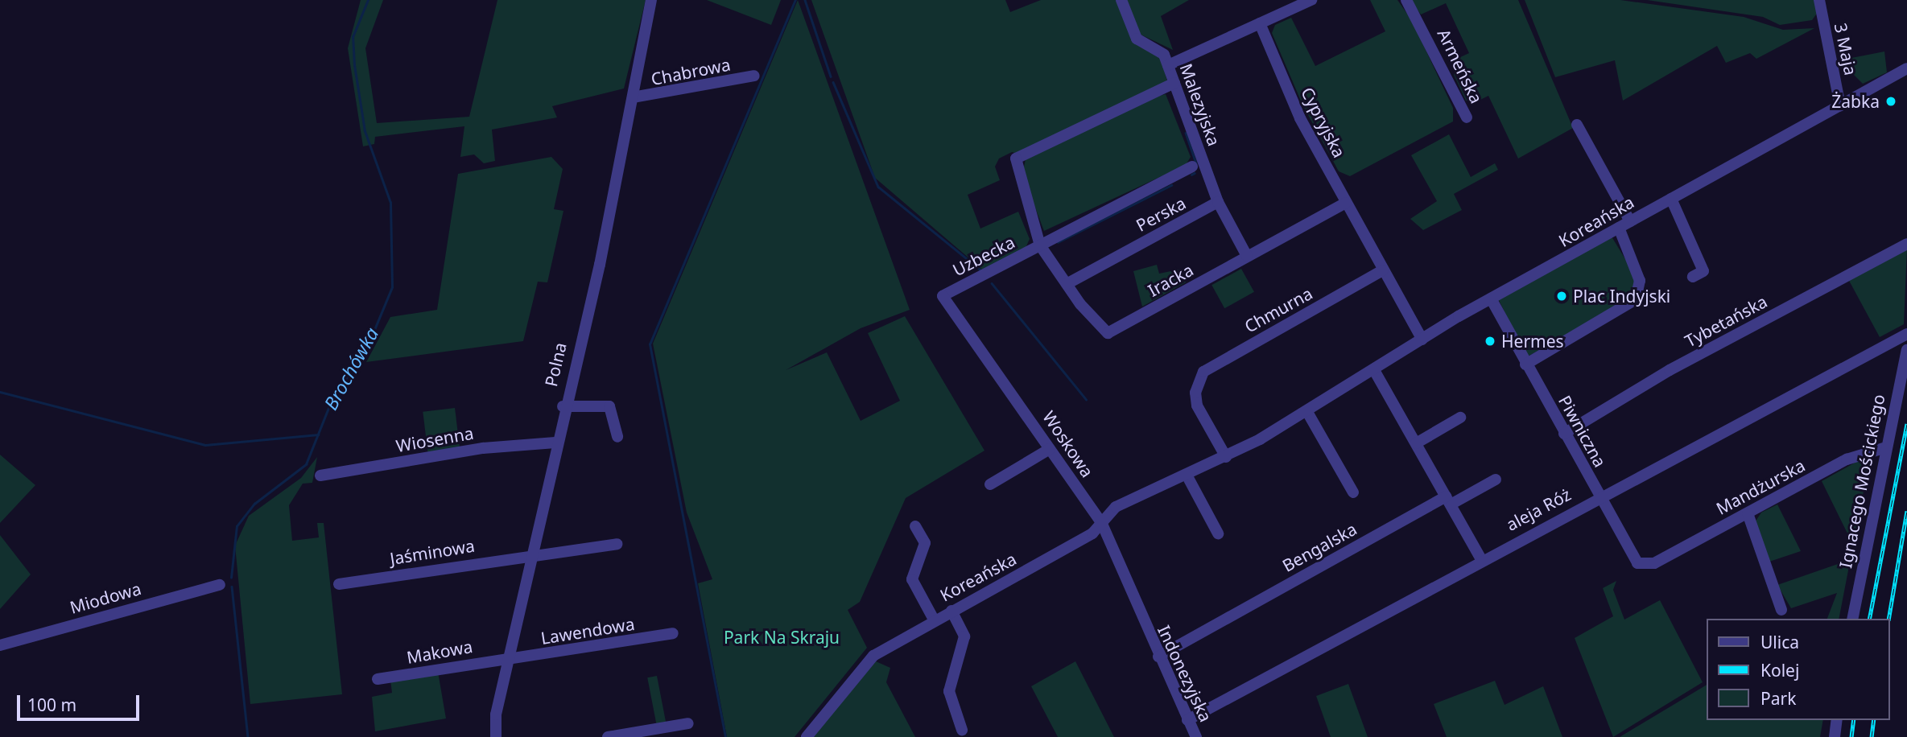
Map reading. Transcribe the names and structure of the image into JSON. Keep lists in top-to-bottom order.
{
  "streets": {
    "street": [
      "3 Maja",
      "Armeńska",
      "Chabrowa",
      "Malezyjska",
      "Cypryjska",
      "Perska",
      "Koreańska",
      "Uzbecka",
      "Iracka",
      "Chmurna",
      "Tybetańska",
      "Polna",
      "Piwniczna",
      "Wiosenna",
      "Woskowa",
      "Ignacego Mościckiego",
      "Mandżurska",
      "aleja Róż",
      "Bengalska",
      "Jaśminowa",
      "Miodowa",
      "Lawendowa",
      "Makowa",
      "Indonezyjska"
    ]
  },
  "crossings": [
    ["3 Maja", "Koreańska"],
    ["Chabrowa", "Polna"],
    ["Malezyjska", "Perska"],
    ["Malezyjska", "Iracka"],
    ["Cypryjska", "Iracka"],
    ["Cypryjska", "Chmurna"],
    ["Perska", "Iracka"],
    ["Koreańska", "Chmurna"],
    ["Koreańska", "Piwniczna"],
    ["Koreańska", "Woskowa"],
    ["Uzbecka", "Iracka"],
    ["Uzbecka", "Woskowa"],
    ["Tybetańska", "Piwniczna"],
    ["Polna", "Wiosenna"],
    ["Polna", "Jaśminowa"],
    ["Polna", "Lawendowa"],
    ["Polna", "Makowa"],
    ["Piwniczna", "Mandżurska"],
    ["Piwniczna", "aleja Róż"],
    ["Woskowa", "Indonezyjska"],
    ["Ignacego Mościckiego", "Mandżurska"],
    ["aleja Róż", "Indonezyjska"],
    ["Bengalska", "Indonezyjska"],
    ["Lawendowa", "Makowa"]
  ],
  "water": ["Brochówka"],
  "parks": ["Park Na Skraju"],
  "places": ["Żabka", "Plac Indyjski", "Hermes"],
  "legend": ["Ulica", "Kolej", "Park"],
  "scale_bar": "100 m"
}
